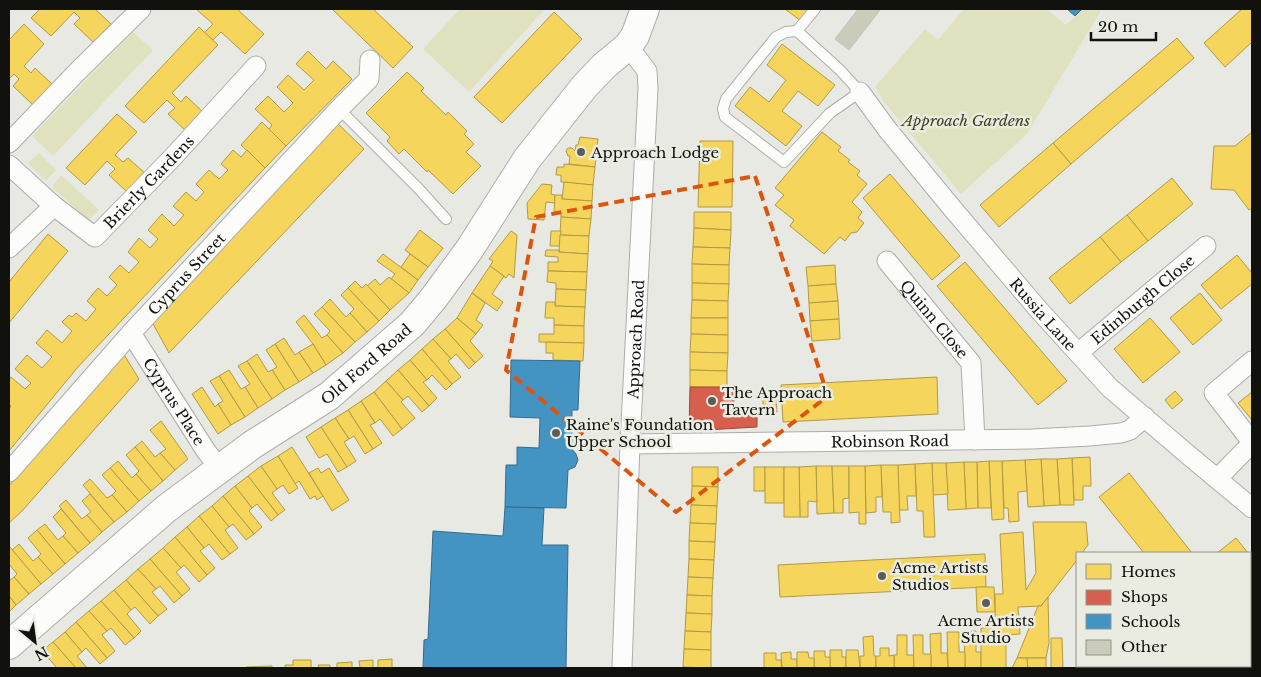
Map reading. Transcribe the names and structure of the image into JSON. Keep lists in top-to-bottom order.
{
  "streets": {
    "main road": ["Old Ford Road"],
    "street": [
      "Brierly Gardens",
      "Cyprus Street",
      "Edinburgh Close",
      "Russia Lane",
      "Quinn Close",
      "Approach Road",
      "Cyprus Place",
      "Robinson Road"
    ]
  },
  "crossings": [
    ["Cyprus Street", "Cyprus Place"],
    ["Edinburgh Close", "Russia Lane"],
    ["Russia Lane", "Robinson Road"],
    ["Quinn Close", "Robinson Road"],
    ["Approach Road", "Old Ford Road"],
    ["Approach Road", "Robinson Road"],
    ["Old Ford Road", "Cyprus Place"]
  ],
  "parks": ["Approach Gardens"],
  "places": [
    "Approach Lodge",
    "The Approach Tavern",
    "Raine's Foundation Upper School",
    "Acme Artists Studios",
    "Acme Artists Studio"
  ],
  "legend": [
    "Homes",
    "Shops",
    "Schools",
    "Other"
  ],
  "scale_bar": "20 m",
  "north": "bottom right"
}
